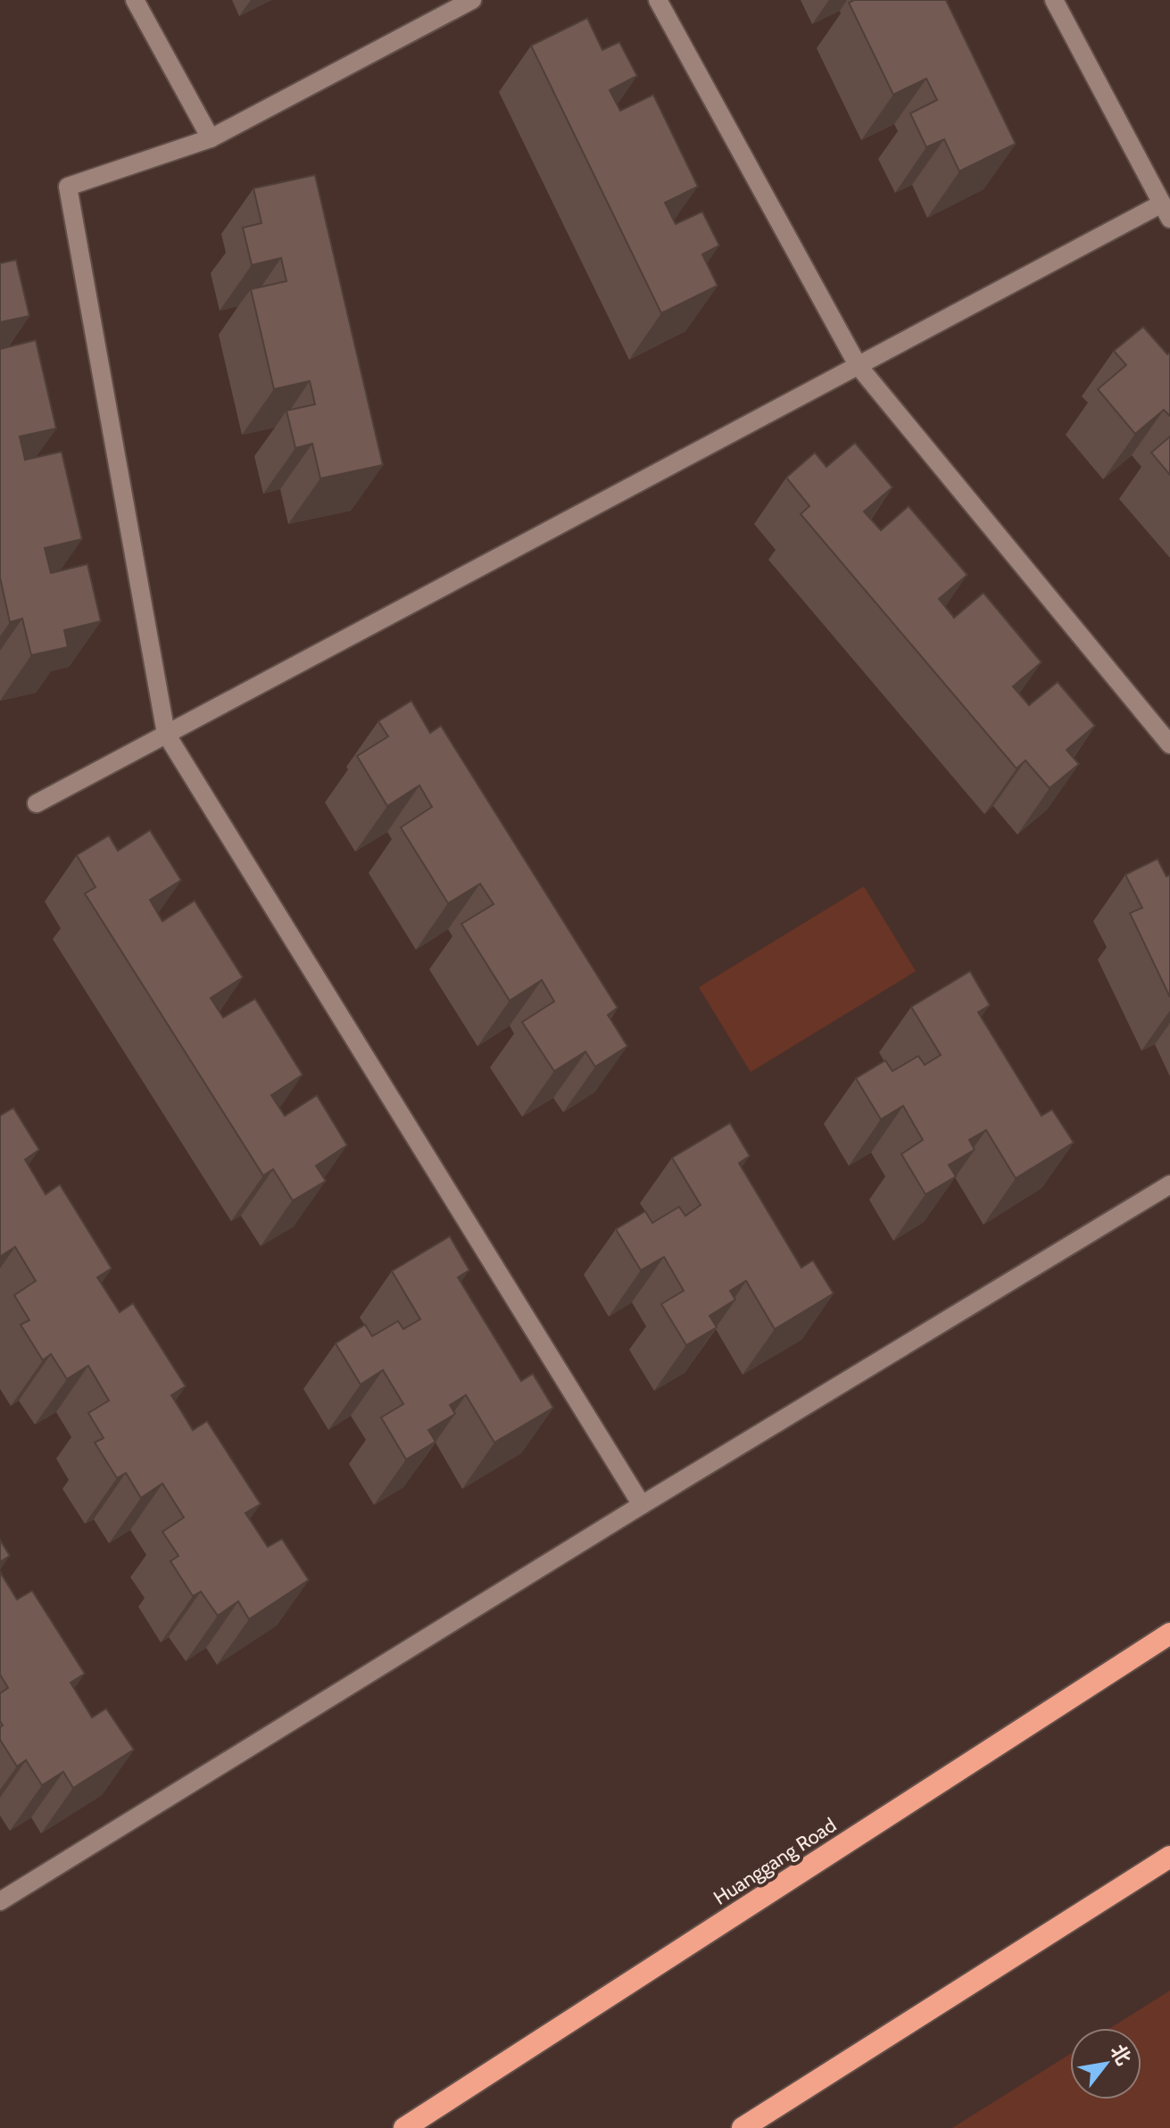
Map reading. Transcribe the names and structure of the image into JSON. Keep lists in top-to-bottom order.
{
  "streets": {
    "highway": ["Huanggang Road"]
  },
  "north": "top right"
}
